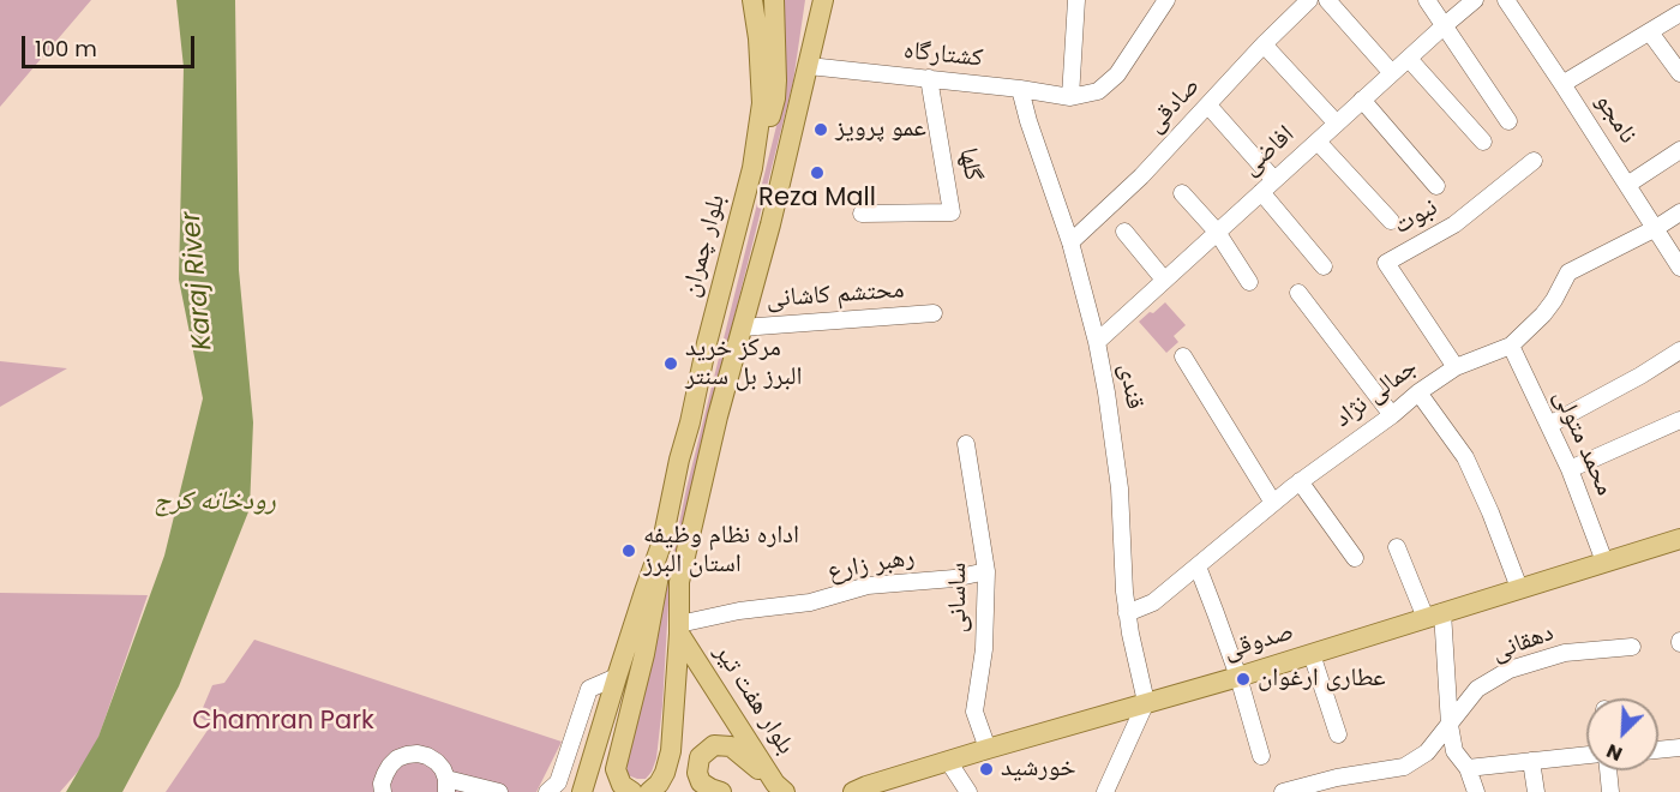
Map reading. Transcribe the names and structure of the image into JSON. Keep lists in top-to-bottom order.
{
  "streets": {
    "main road": ["بلوار چمران", "صدوقی", "بلوار هفت تیر"],
    "street": [
      "کشتارگاه",
      "صادقی",
      "نامجو",
      "افاضی",
      "گلها",
      "نبوت",
      "محتشم کاشانی",
      "قندی",
      "جمالی نژاد",
      "محمد متولی",
      "رهبر زارع",
      "ساسانی",
      "دهقانی"
    ]
  },
  "crossings": [
    ["کشتارگاه", "گلها"],
    ["کشتارگاه", "قندی"],
    ["صادقی", "قندی"],
    ["نامجو", "جمالی نژاد"],
    ["افاضی", "قندی"],
    ["نبوت", "جمالی نژاد"],
    ["قندی", "جمالی نژاد"],
    ["قندی", "صدوقی"],
    ["جمالی نژاد", "محمد متولی"],
    ["محمد متولی", "صدوقی"],
    ["رهبر زارع", "ساسانی"],
    ["رهبر زارع", "بلوار هفت تیر"],
    ["ساسانی", "صدوقی"]
  ],
  "water": ["Karaj River", "رودخانه کرج"],
  "parks": ["Chamran Park"],
  "places": [
    "عمو پرویز",
    "Reza Mall",
    "مرکز خرید البرز بل سنتر",
    "اداره نظام وظیفه استان البرز",
    "عطاری ارغوان",
    "خورشید"
  ],
  "scale_bar": "100 m",
  "north": "bottom left"
}
